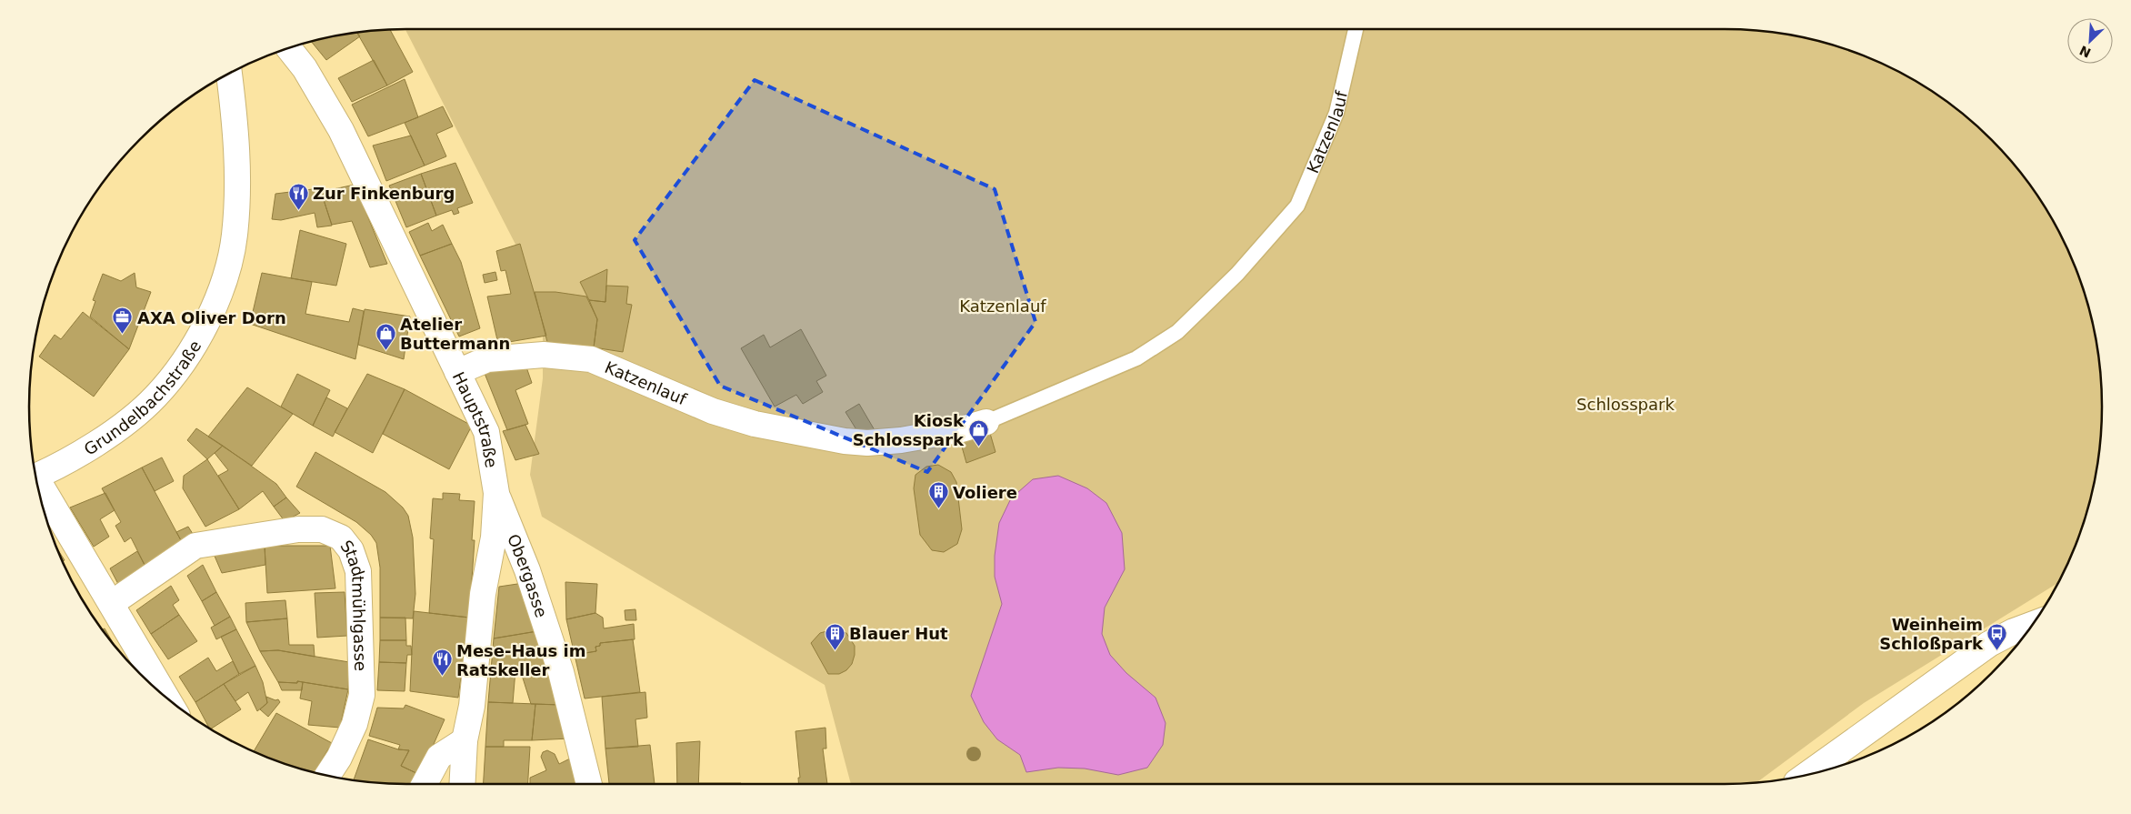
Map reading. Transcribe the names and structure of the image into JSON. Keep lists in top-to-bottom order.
{
  "streets": {
    "street": [
      "Katzenlauf",
      "Grundelbachstraße",
      "Hauptstraße",
      "Obergasse",
      "Stadtmühlgasse"
    ]
  },
  "crossings": [
    ["Katzenlauf", "Hauptstraße"],
    ["Hauptstraße", "Obergasse"]
  ],
  "parks": ["Katzenlauf", "Schlosspark"],
  "places": {
    "restaurant": ["Zur Finkenburg", "Mese-Haus im Ratskeller"],
    "office": ["AXA Oliver Dorn"],
    "shop": ["Atelier Buttermann", "Kiosk Schlosspark"],
    "building": ["Voliere", "Blauer Hut"],
    "bus stop": ["Weinheim Schloßpark"]
  },
  "north": "bottom left"
}
